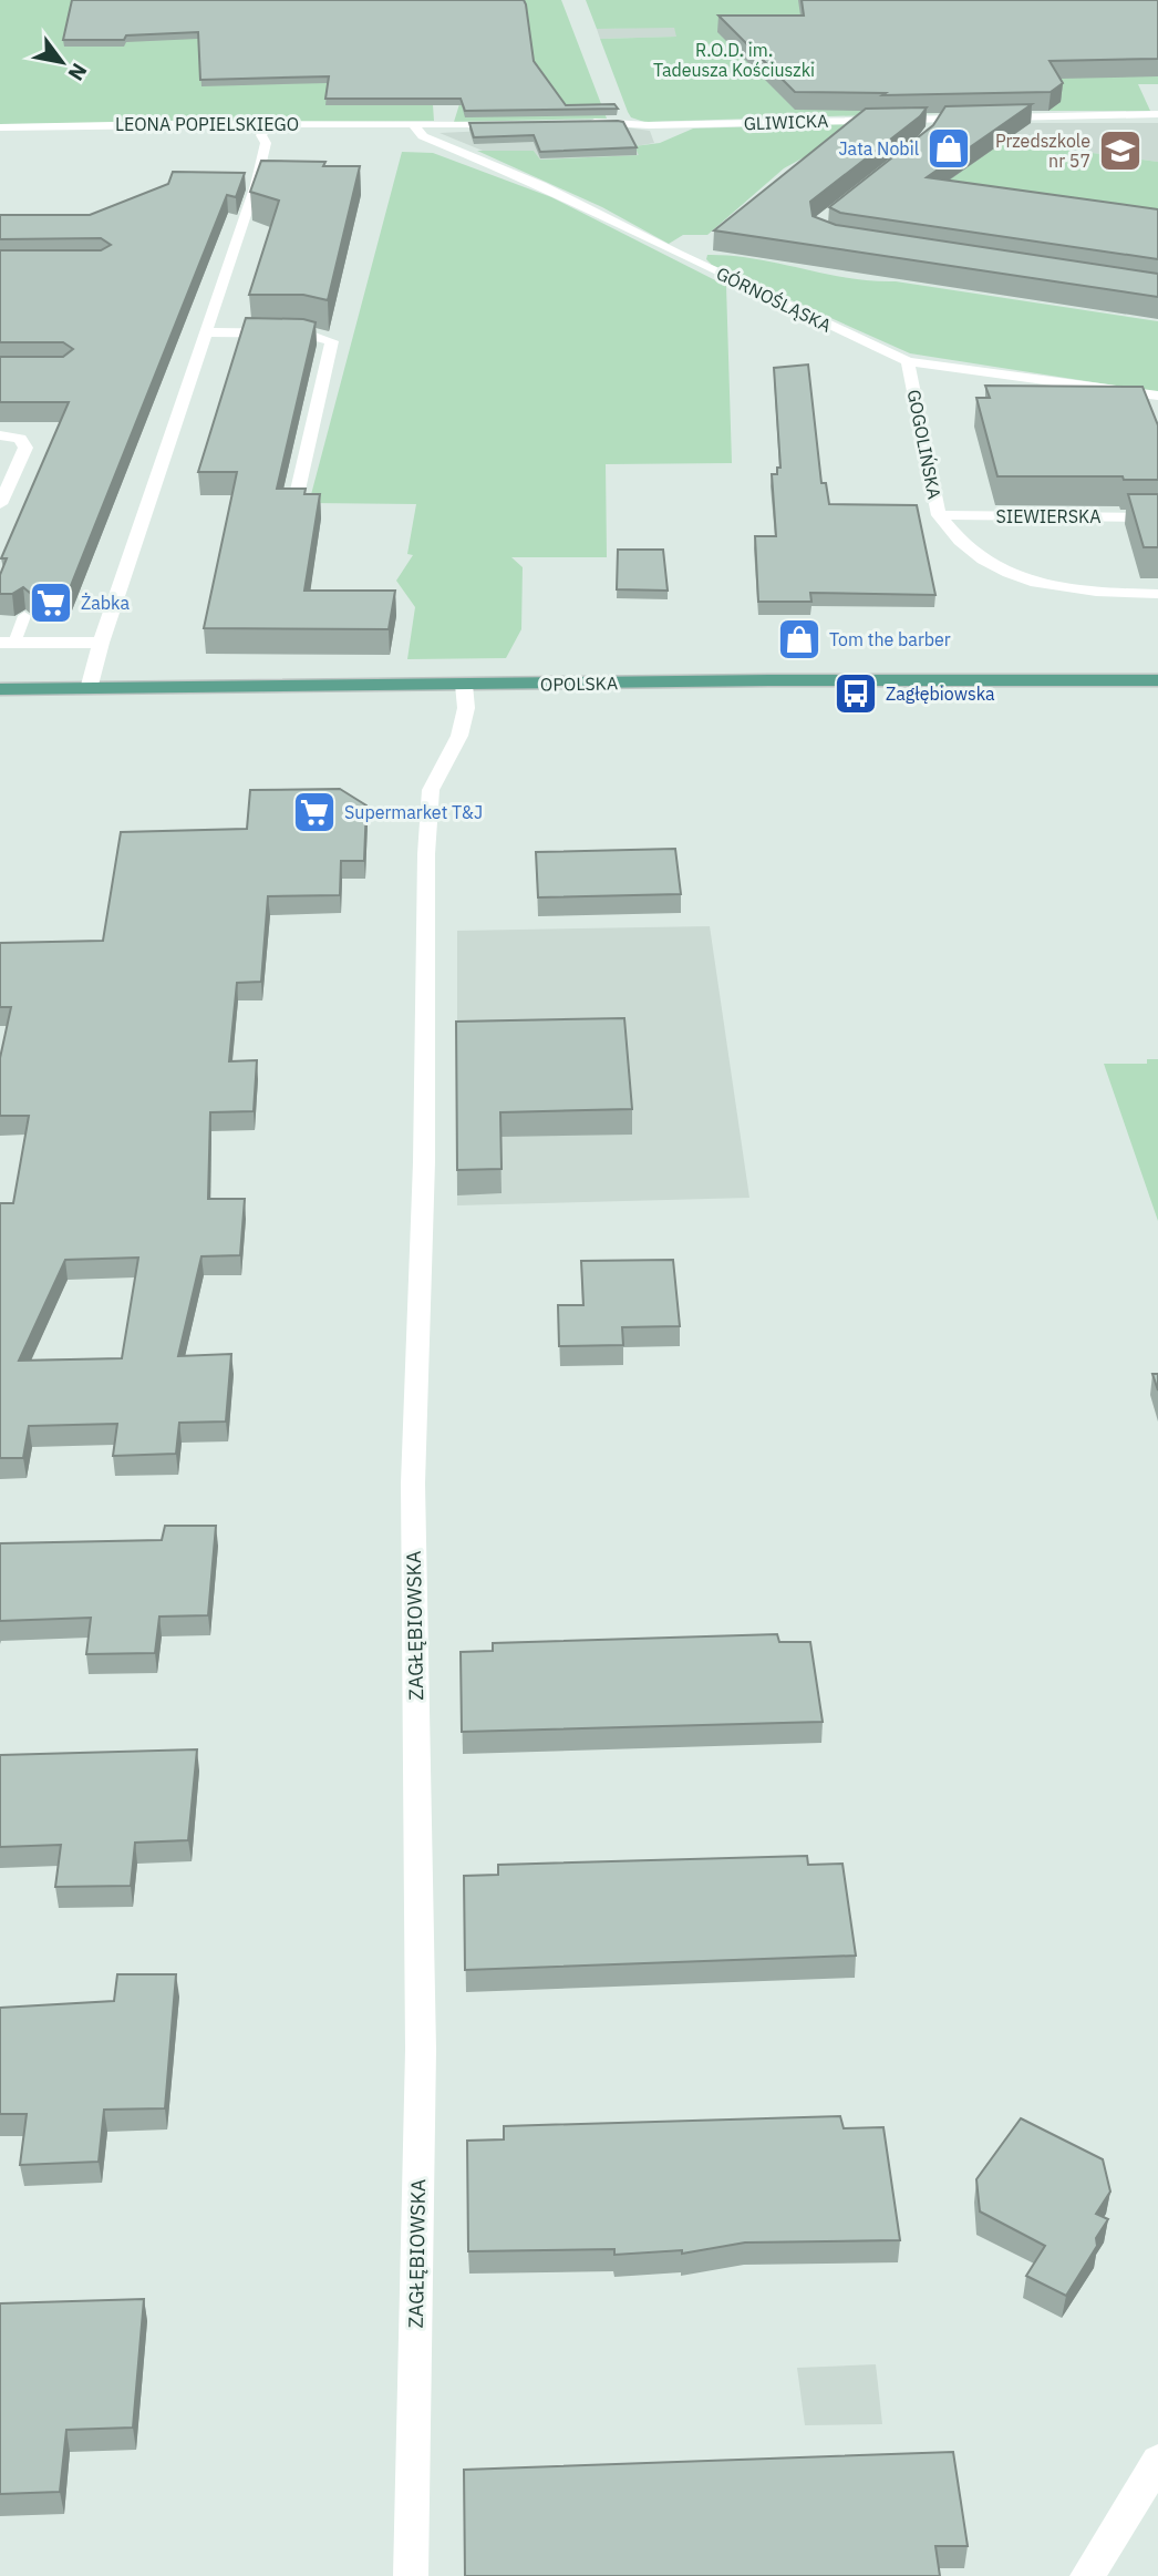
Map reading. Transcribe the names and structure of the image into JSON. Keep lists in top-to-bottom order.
{
  "streets": {
    "main road": ["OPOLSKA"],
    "street": [
      "GLIWICKA",
      "LEONA POPIELSKIEGO",
      "GÓRNOŚLĄSKA",
      "GOGOLIŃSKA",
      "SIEWIERSKA",
      "ZAGŁĘBIOWSKA"
    ]
  },
  "crossings": [
    ["LEONA POPIELSKIEGO", "GÓRNOŚLĄSKA"],
    ["GÓRNOŚLĄSKA", "GOGOLIŃSKA"],
    ["GOGOLIŃSKA", "SIEWIERSKA"],
    ["OPOLSKA", "ZAGŁĘBIOWSKA"]
  ],
  "parks": ["R.O.D. im. Tadeusza Kościuszki"],
  "places": {
    "shop": ["Jata Nobil", "Tom the barber"],
    "school or university": ["Przedszkole nr 57"],
    "supermarket": ["Żabka", "Supermarket T&J"],
    "bus stop": ["Zagłębiowska"]
  },
  "north": "bottom right"
}
